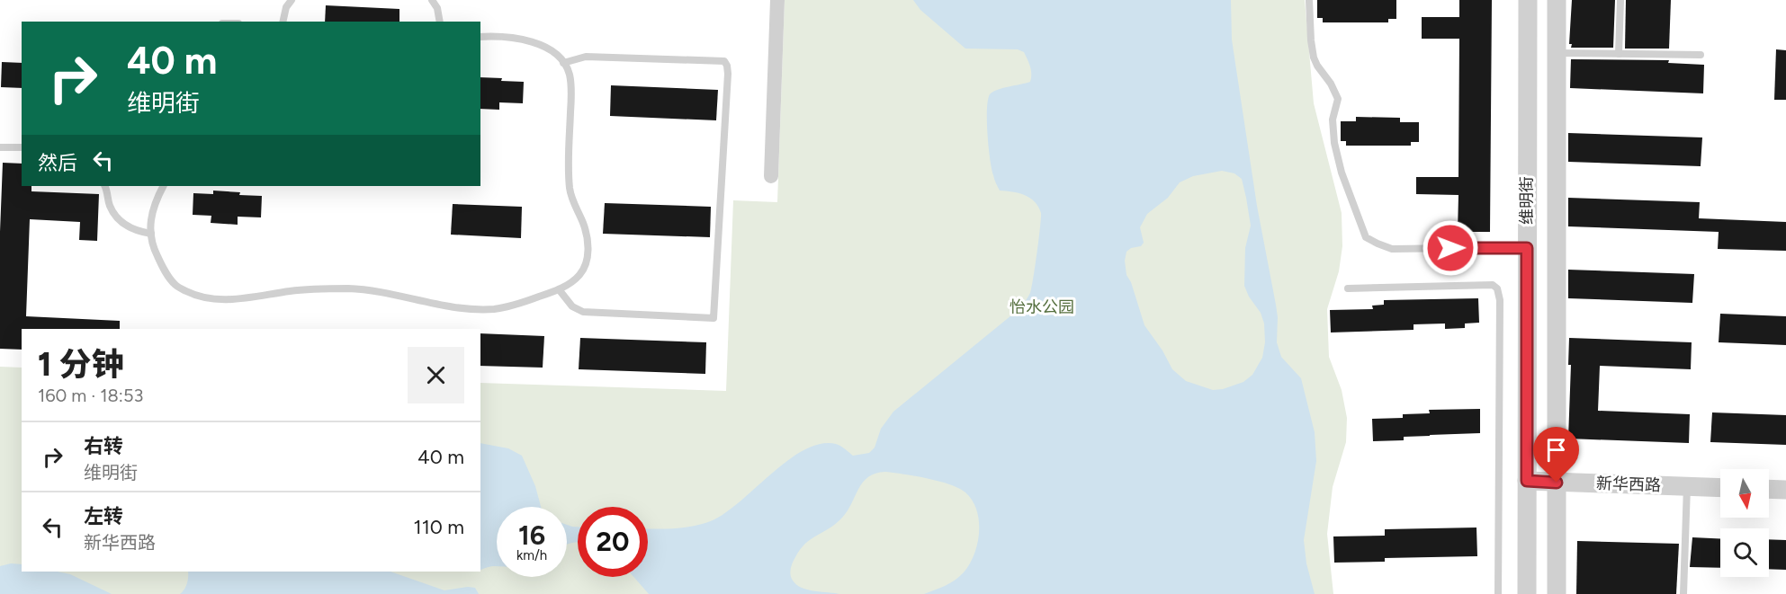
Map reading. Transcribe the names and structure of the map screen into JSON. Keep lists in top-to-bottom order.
{
  "streets": {
    "street": ["维明街", "新华西路"]
  },
  "crossings": [
    ["维明街", "新华西路"]
  ],
  "parks": ["怡水公园"],
  "north": "bottom",
  "page": {
    "turn": ["40 m", "维明街"],
    "then": "然后",
    "heading": ["1 分钟", "160 m · 18:53"],
    "list": [
      {
        "name": "右转",
        "note": "维明街",
        "value": "40 m"
      },
      {
        "name": "左转",
        "note": "新华西路",
        "value": "110 m"
      }
    ],
    "speed": "16 km/h",
    "limit": "20"
  }
}
